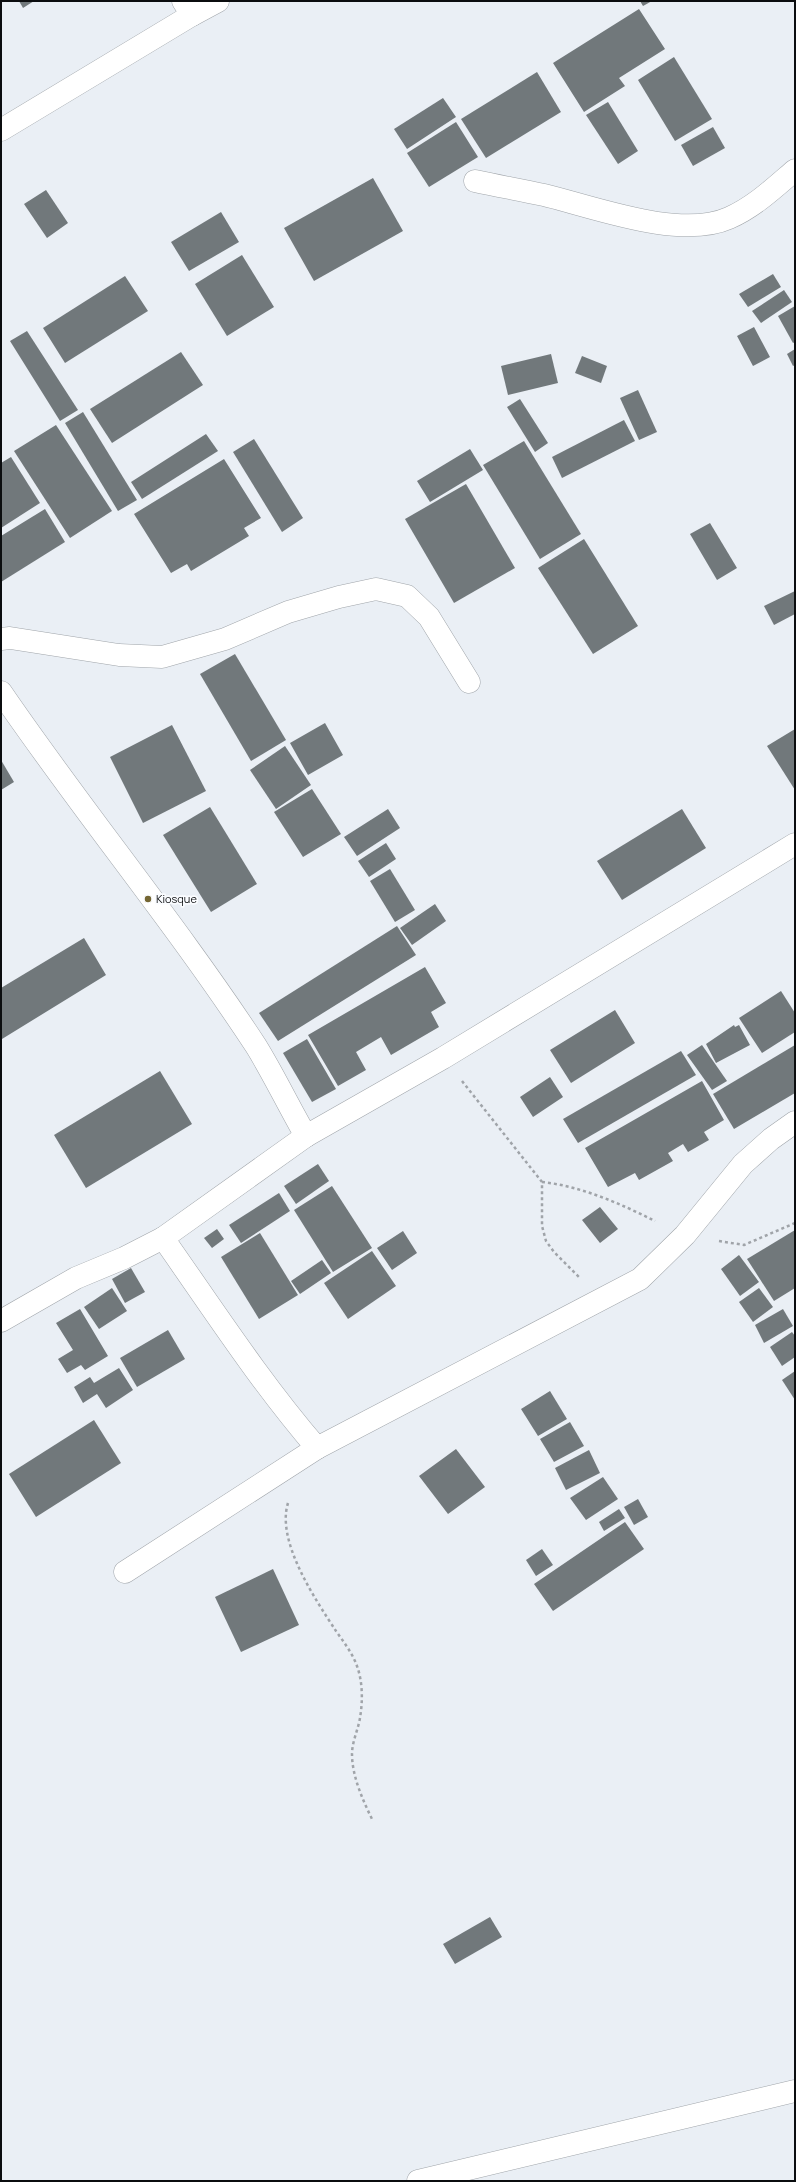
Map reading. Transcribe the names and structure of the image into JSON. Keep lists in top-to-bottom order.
{
  "places": ["Kiosque"]
}
